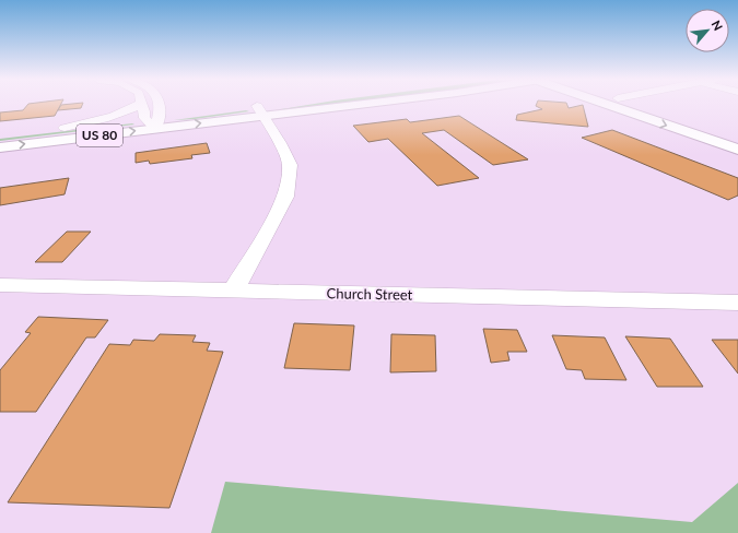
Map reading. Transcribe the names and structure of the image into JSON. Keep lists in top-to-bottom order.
{
  "streets": {
    "main road": ["US 80"],
    "street": ["Church Street"]
  },
  "north": "top right"
}
